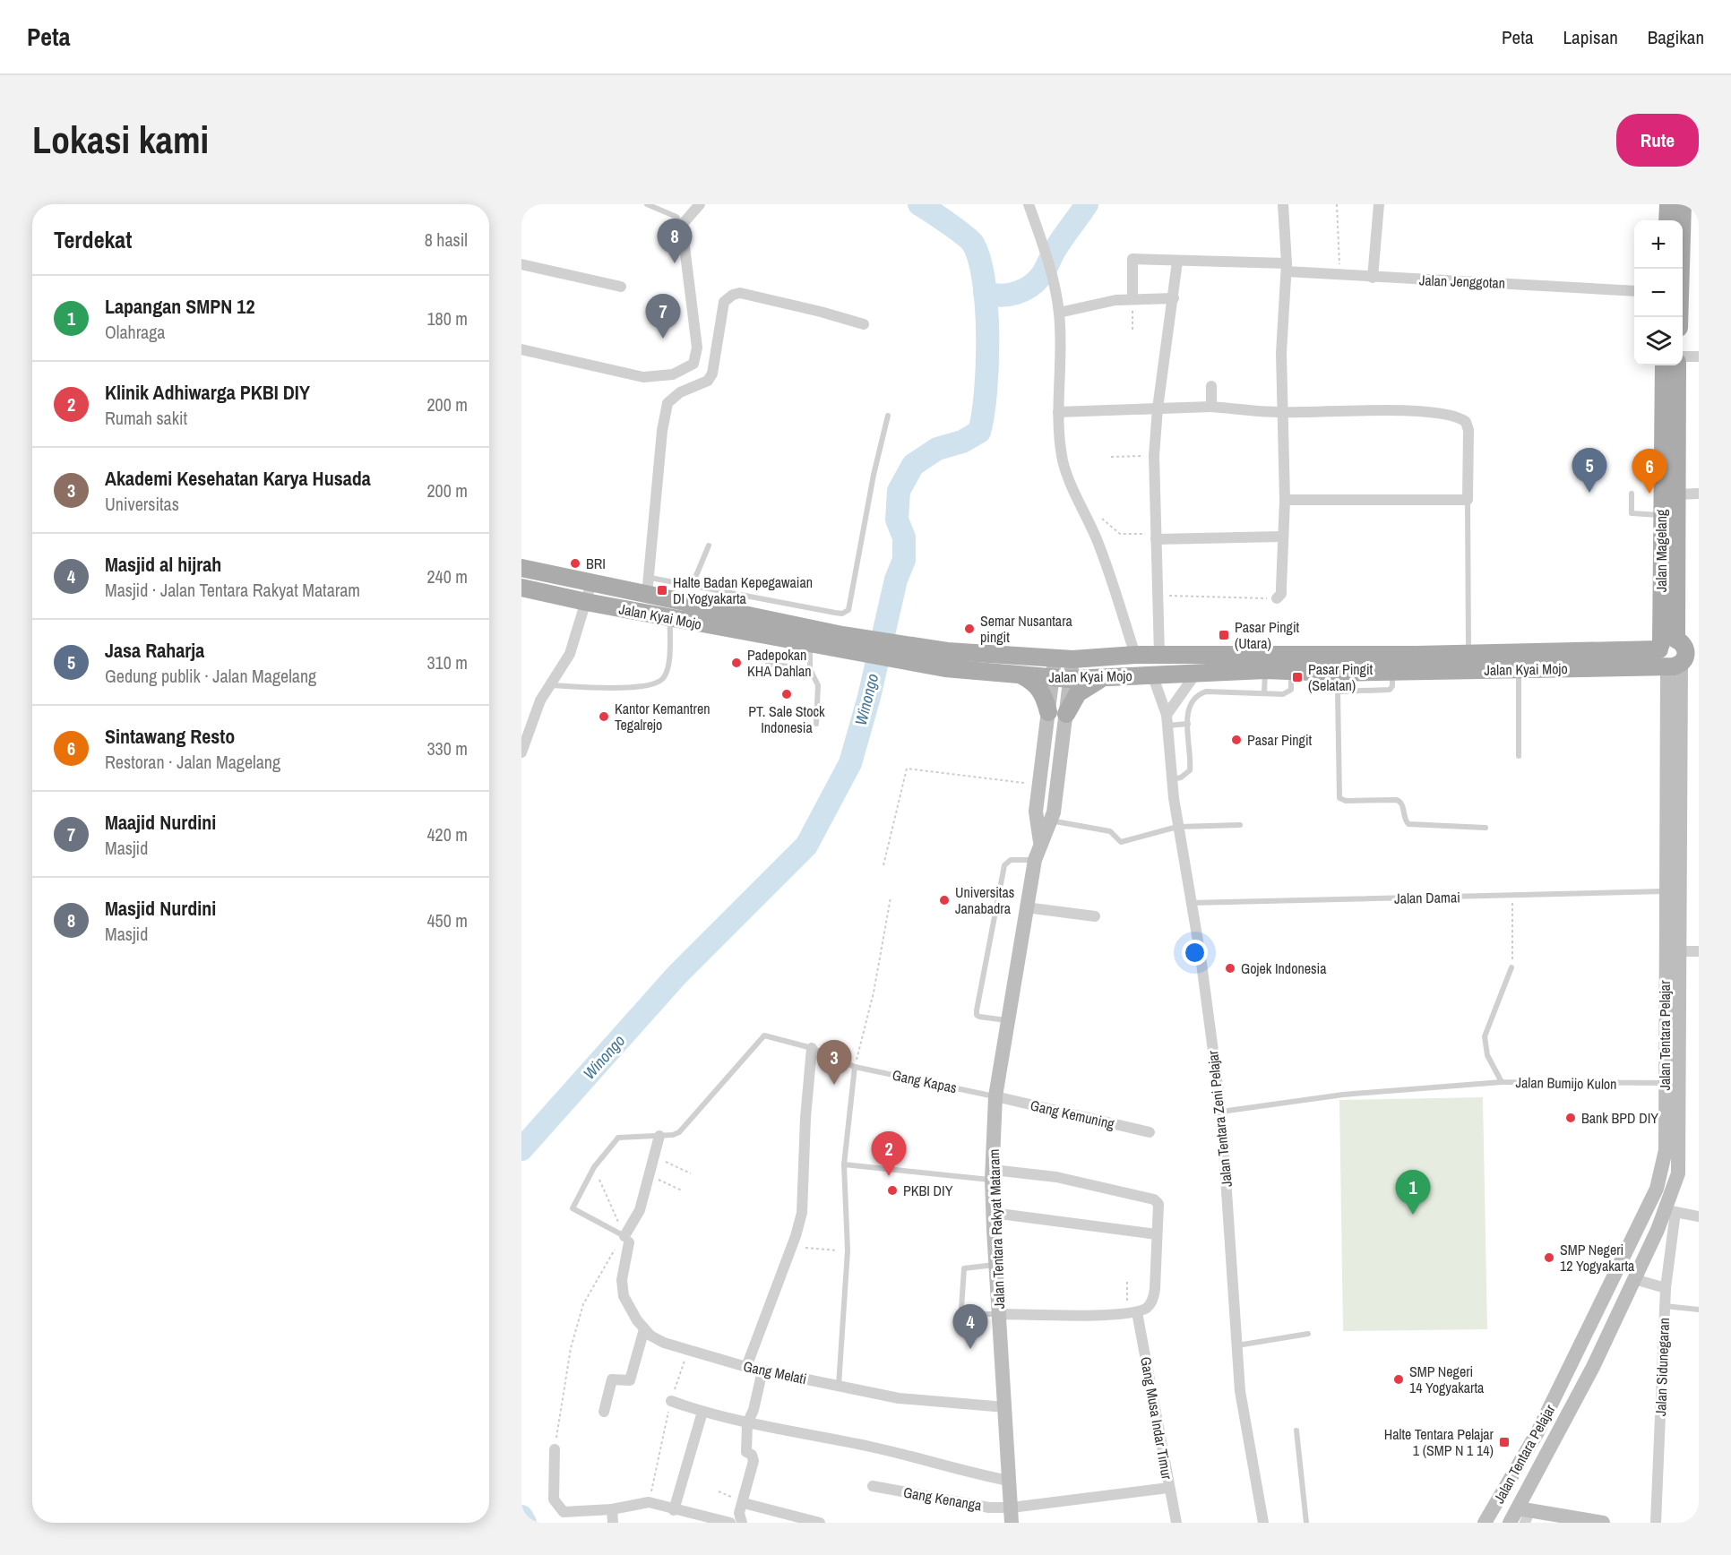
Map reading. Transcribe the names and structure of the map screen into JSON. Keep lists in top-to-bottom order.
{
  "streets": {
    "main road": [
      "Jalan Magelang",
      "Jalan Kyai Mojo",
      "Jalan Tentara Pelajar",
      "Jalan Tentara Rakyat Mataram"
    ],
    "street": [
      "Jalan Jenggotan",
      "Gang Kemuning",
      "Jalan Tentara Zeni Pelajar",
      "Jalan Sidunegaran",
      "Gang Melati",
      "Gang Musa Indar Timur",
      "Gang Kenanga"
    ],
    "lane": ["Jalan Damai", "Gang Kapas", "Jalan Bumijo Kulon"]
  },
  "crossings": [
    ["Jalan Magelang", "Jalan Kyai Mojo"],
    ["Jalan Kyai Mojo", "Jalan Tentara Pelajar"],
    ["Jalan Kyai Mojo", "Jalan Tentara Zeni Pelajar"],
    ["Jalan Kyai Mojo", "Jalan Tentara Rakyat Mataram"],
    ["Jalan Damai", "Jalan Tentara Pelajar"],
    ["Jalan Damai", "Jalan Tentara Zeni Pelajar"],
    ["Jalan Tentara Pelajar", "Jalan Bumijo Kulon"],
    ["Jalan Tentara Pelajar", "Jalan Sidunegaran"],
    ["Gang Kapas", "Gang Kemuning"],
    ["Gang Kapas", "Jalan Tentara Rakyat Mataram"],
    ["Gang Kapas", "Gang Melati"],
    ["Gang Kemuning", "Jalan Tentara Rakyat Mataram"],
    ["Jalan Tentara Rakyat Mataram", "Gang Melati"],
    ["Jalan Tentara Rakyat Mataram", "Gang Kenanga"],
    ["Gang Musa Indar Timur", "Gang Kenanga"]
  ],
  "water": ["Winongo"],
  "places": {
    "other": [
      "BRI",
      "Semar Nusantara pingit",
      "Padepokan KHA Dahlan",
      "PT. Sale Stock Indonesia",
      "Kantor Kemantren Tegalrejo",
      "Pasar Pingit",
      "Universitas Janabadra",
      "Gojek Indonesia",
      "Bank BPD DIY",
      "PKBI DIY",
      "SMP Negeri 12 Yogyakarta",
      "SMP Negeri 14 Yogyakarta"
    ],
    "transit": [
      "Halte Badan Kepegawaian DI Yogyakarta",
      "Pasar Pingit (Utara)",
      "Pasar Pingit (Selatan)",
      "Halte Tentara Pelajar 1 (SMP N 1 14)"
    ]
  },
  "page": {
    "header": "Peta",
    "nav": ["Peta", "Lapisan", "Bagikan"],
    "buttons": "Rute",
    "title": "Lokasi kami",
    "heading": ["Terdekat", "8 hasil"],
    "pins": [
      "8",
      "7",
      "5",
      "6",
      "3",
      "2",
      "1",
      "4"
    ],
    "map_buttons": ["+", "−"],
    "list": [
      {
        "mark": "1",
        "name": "Lapangan SMPN 12",
        "note": "Olahraga",
        "value": "180 m"
      },
      {
        "mark": "2",
        "name": "Klinik Adhiwarga PKBI DIY",
        "note": "Rumah sakit",
        "value": "200 m"
      },
      {
        "mark": "3",
        "name": "Akademi Kesehatan Karya Husada",
        "note": "Universitas",
        "value": "200 m"
      },
      {
        "mark": "4",
        "name": "Masjid al hijrah",
        "note": "Masjid · Jalan Tentara Rakyat Mataram",
        "value": "240 m"
      },
      {
        "mark": "5",
        "name": "Jasa Raharja",
        "note": "Gedung publik · Jalan Magelang",
        "value": "310 m"
      },
      {
        "mark": "6",
        "name": "Sintawang Resto",
        "note": "Restoran · Jalan Magelang",
        "value": "330 m"
      },
      {
        "mark": "7",
        "name": "Maajid Nurdini",
        "note": "Masjid",
        "value": "420 m"
      },
      {
        "mark": "8",
        "name": "Masjid Nurdini",
        "note": "Masjid",
        "value": "450 m"
      }
    ]
  }
}
